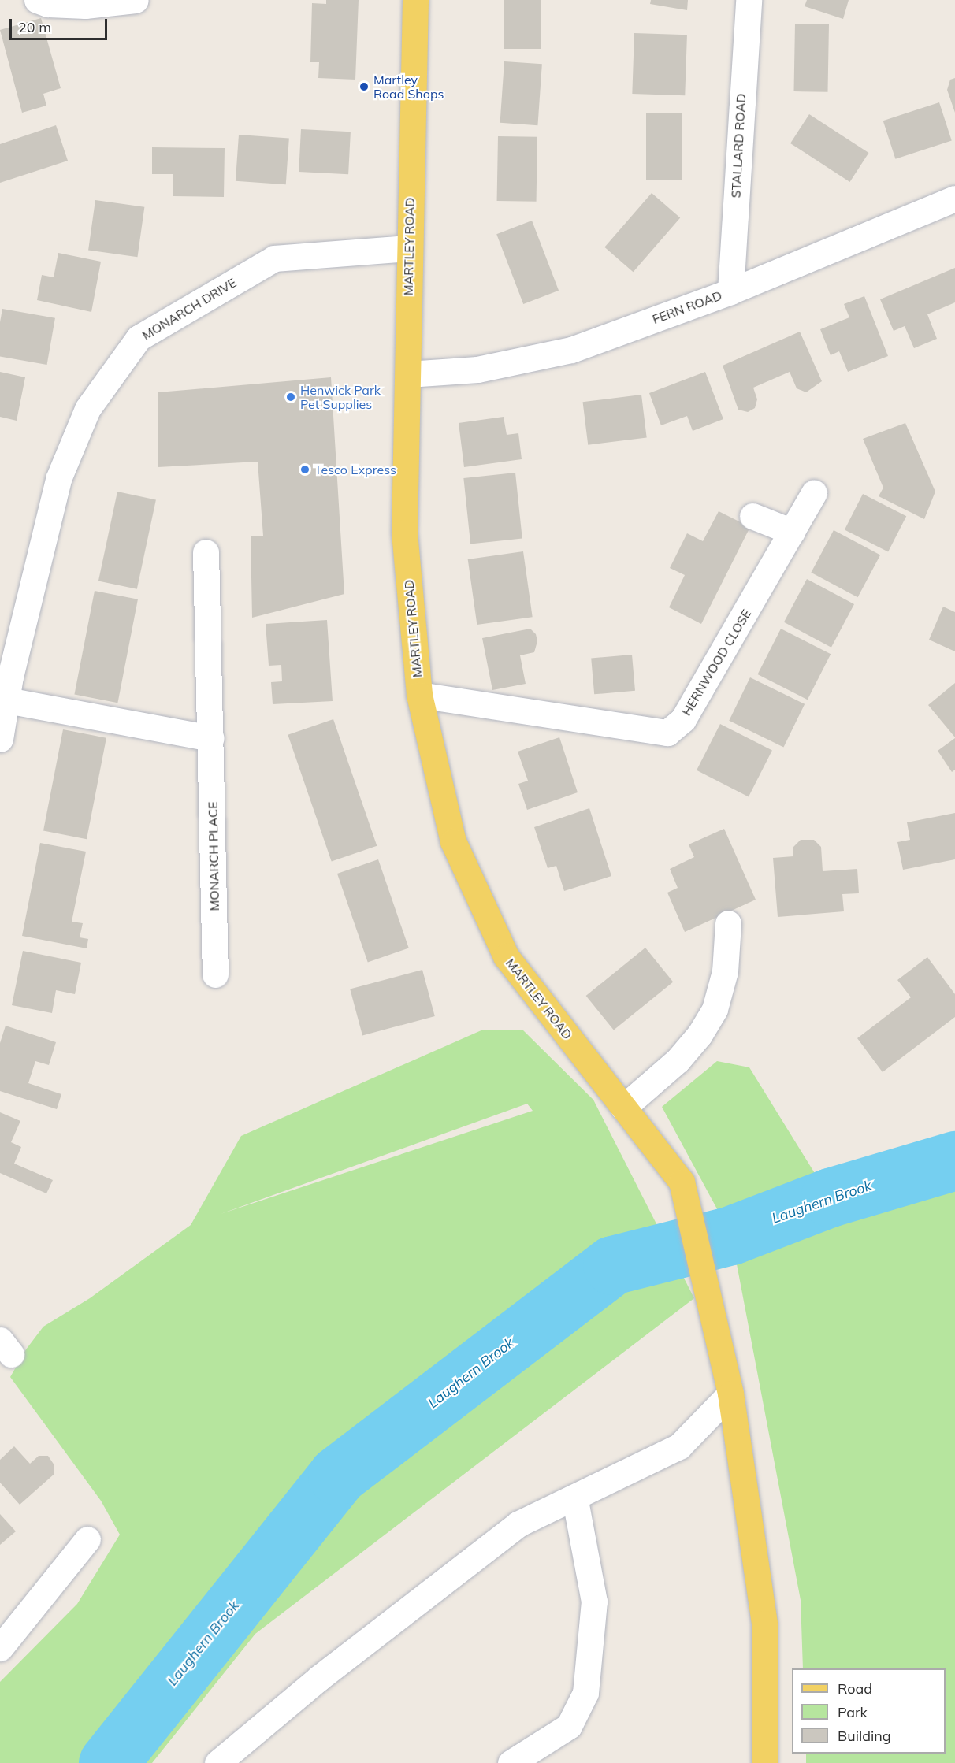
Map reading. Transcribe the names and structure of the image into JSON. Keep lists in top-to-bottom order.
{
  "streets": {
    "main road": ["MARTLEY ROAD"],
    "street": [
      "STALLARD ROAD",
      "FERN ROAD",
      "MONARCH DRIVE",
      "HERNWOOD CLOSE",
      "MONARCH PLACE"
    ]
  },
  "crossings": [
    ["STALLARD ROAD", "FERN ROAD"],
    ["MARTLEY ROAD", "FERN ROAD"],
    ["MARTLEY ROAD", "MONARCH DRIVE"],
    ["MARTLEY ROAD", "HERNWOOD CLOSE"]
  ],
  "water": ["Laughern Brook"],
  "places": ["Martley Road Shops", "Henwick Park Pet Supplies", "Tesco Express"],
  "legend": ["Road", "Park", "Building"],
  "scale_bar": "20 m"
}
